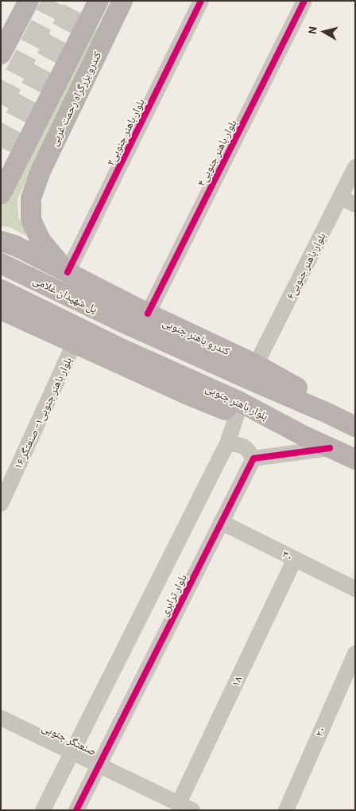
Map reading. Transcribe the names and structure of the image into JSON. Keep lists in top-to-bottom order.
{
  "streets": {
    "main road": [
      "کندرو بزرگراه رحمت غربی",
      "پل شهیدان غلامی",
      "کندرو باهنر جنوبی",
      "بلوار باهنر جنوبی"
    ],
    "street": [
      "بلوار باهنر جنوبی۲",
      "بلوار باهنر جنوبی۴",
      "بلوار باهنر جنوبی۶",
      "بلوار باهنر جنوبی۱- صنعتگر ۱۶",
      "۳۰",
      "بلوار ترابری",
      "۱۸",
      "۲۰",
      "صنعتگر جنوبی"
    ]
  },
  "crossings": [
    ["کندرو بزرگراه رحمت غربی", "بلوار باهنر جنوبی۲"],
    ["کندرو بزرگراه رحمت غربی", "کندرو باهنر جنوبی"],
    ["بلوار باهنر جنوبی۲", "کندرو باهنر جنوبی"],
    ["بلوار باهنر جنوبی۴", "کندرو باهنر جنوبی"],
    ["بلوار باهنر جنوبی۶", "کندرو باهنر جنوبی"],
    ["پل شهیدان غلامی", "کندرو باهنر جنوبی"],
    ["۳۰", "بلوار ترابری"],
    ["۳۰", "۱۸"],
    ["بلوار ترابری", "صنعتگر جنوبی"],
    ["۱۸", "صنعتگر جنوبی"]
  ],
  "north": "left"
}
